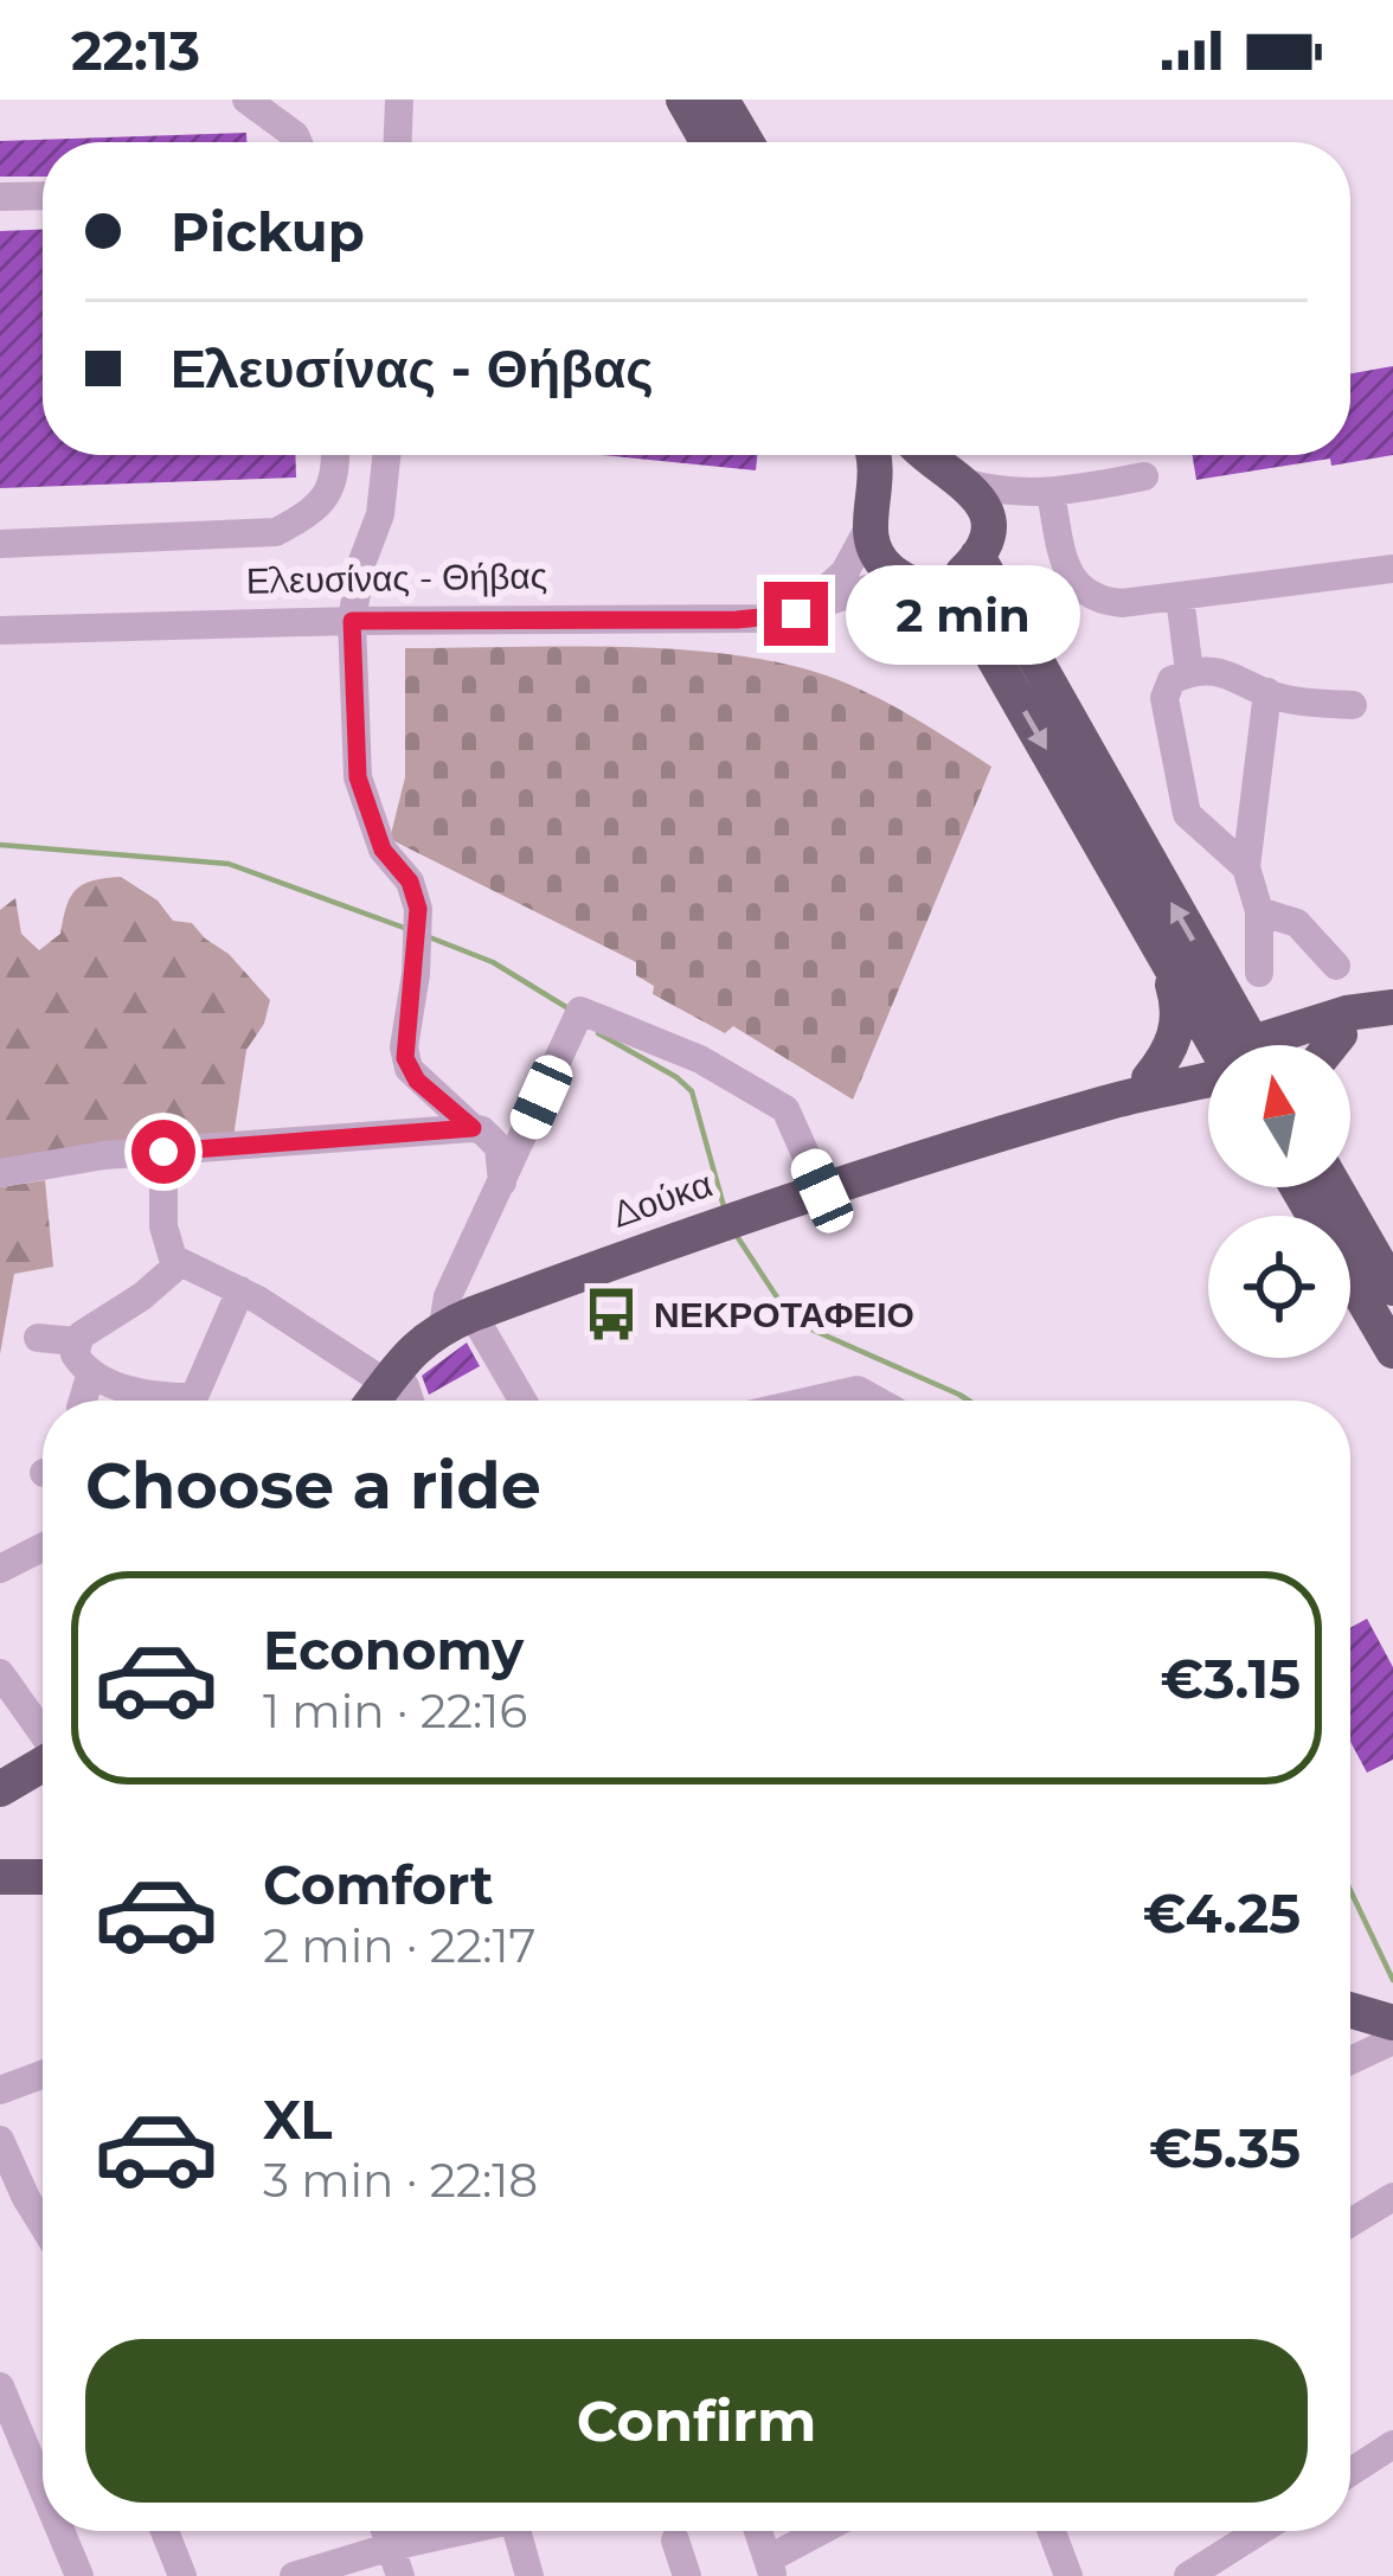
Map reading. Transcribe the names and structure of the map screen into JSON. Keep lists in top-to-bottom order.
{
  "streets": {
    "main road": ["Δούκα"],
    "street": ["Ελευσίνας - Θήβας"]
  },
  "places": {
    "bus stop": ["ΝΕΚΡΟΤΑΦΕΙΟ"]
  },
  "north": "top",
  "page": {
    "status": "22:13",
    "banner": ["Pickup", "Ελευσίνας - Θήβας"],
    "bubble": "2 min",
    "heading": "Choose a ride",
    "list": [
      {
        "name": "Economy",
        "note": "1 min · 22:16",
        "value": "€3.15"
      },
      {
        "name": "Comfort",
        "note": "2 min · 22:17",
        "value": "€4.25"
      },
      {
        "name": "XL",
        "note": "3 min · 22:18",
        "value": "€5.35"
      }
    ],
    "buttons": "Confirm"
  }
}
